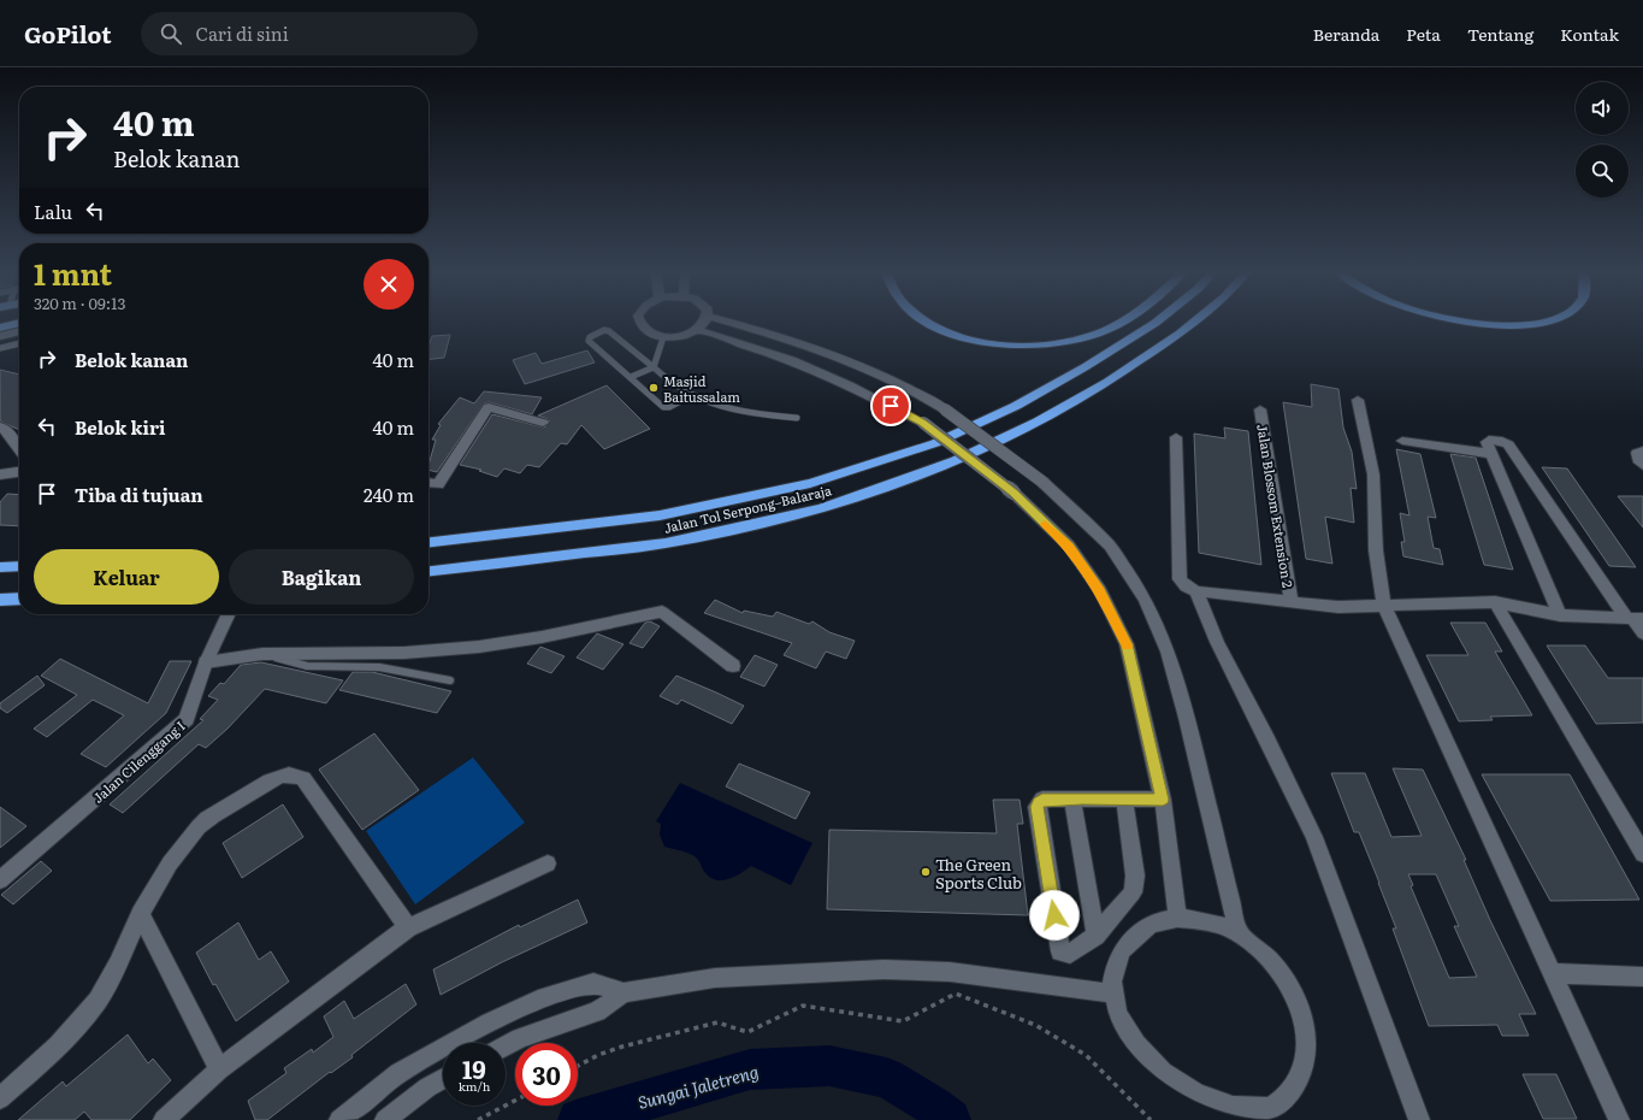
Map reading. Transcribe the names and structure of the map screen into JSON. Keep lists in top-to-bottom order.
{
  "streets": {
    "highway": ["Jalan Tol Serpong–Balaraja"],
    "street": ["Jalan Blossom Extension 2", "Jalan Cilenggang I"]
  },
  "water": ["Sungai Jaletreng"],
  "places": ["Masjid Baitussalam", "The Green Sports Club"],
  "page": {
    "header": "GoPilot",
    "search": "Cari di sini",
    "nav": [
      "Beranda",
      "Peta",
      "Tentang",
      "Kontak"
    ],
    "turn": ["40 m", "Belok kanan"],
    "then": "Lalu",
    "heading": ["1 mnt", "320 m · 09:13"],
    "list": [
      {
        "name": "Belok kanan",
        "value": "40 m"
      },
      {
        "name": "Belok kiri",
        "value": "40 m"
      },
      {
        "name": "Tiba di tujuan",
        "value": "240 m"
      }
    ],
    "buttons": ["Keluar", "Bagikan"],
    "speed": "19 km/h",
    "limit": "30"
  }
}
